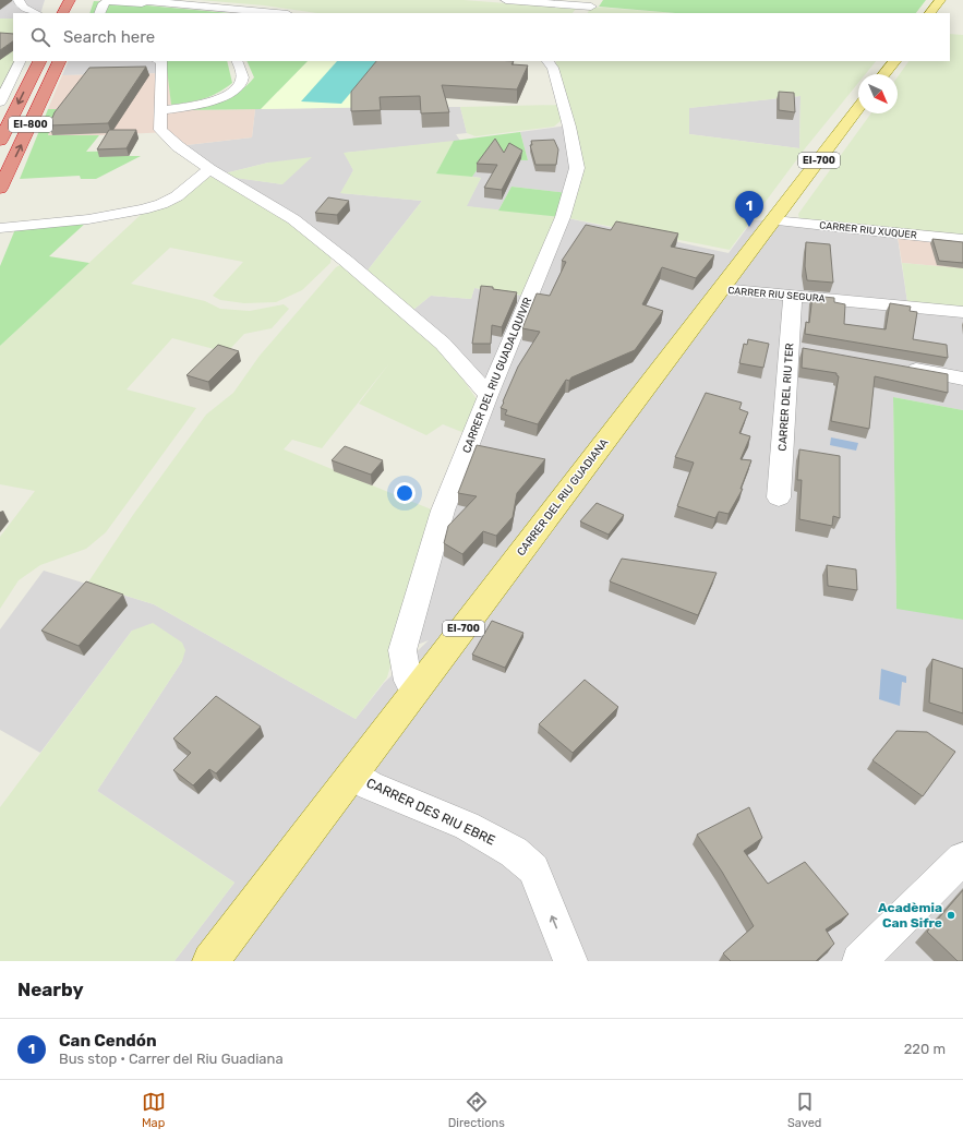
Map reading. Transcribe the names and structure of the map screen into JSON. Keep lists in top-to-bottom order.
{
  "streets": {
    "highway": ["EI-800"],
    "main road": ["EI-700", "CARRER DEL RIU GUADIANA"],
    "street": [
      "CARRER RIU XUQUER",
      "CARRER RIU SEGURA",
      "CARRER DEL RIU GUADALQUIVIR",
      "CARRER DEL RIU TER",
      "CARRER DES RIU EBRE"
    ]
  },
  "crossings": [
    ["EI-700", "CARRER RIU XUQUER"],
    ["EI-700", "CARRER DEL RIU GUADIANA"],
    ["EI-700", "CARRER DES RIU EBRE"],
    ["CARRER RIU XUQUER", "CARRER DEL RIU GUADIANA"],
    ["CARRER RIU SEGURA", "CARRER DEL RIU TER"],
    ["CARRER RIU SEGURA", "CARRER DEL RIU GUADIANA"],
    ["CARRER DEL RIU GUADALQUIVIR", "CARRER DEL RIU GUADIANA"],
    ["CARRER DEL RIU GUADIANA", "CARRER DES RIU EBRE"]
  ],
  "one_way": ["CARRER DES RIU EBRE"],
  "places": ["Acadèmia Can Sifre"],
  "north": "bottom right",
  "page": {
    "search": "Search here",
    "pins": "1",
    "heading": "Nearby",
    "list": [
      {
        "mark": "1",
        "name": "Can Cendón",
        "note": "Bus stop · Carrer del Riu Guadiana",
        "value": "220 m"
      }
    ],
    "nav": ["Map", "Directions", "Saved"]
  }
}
